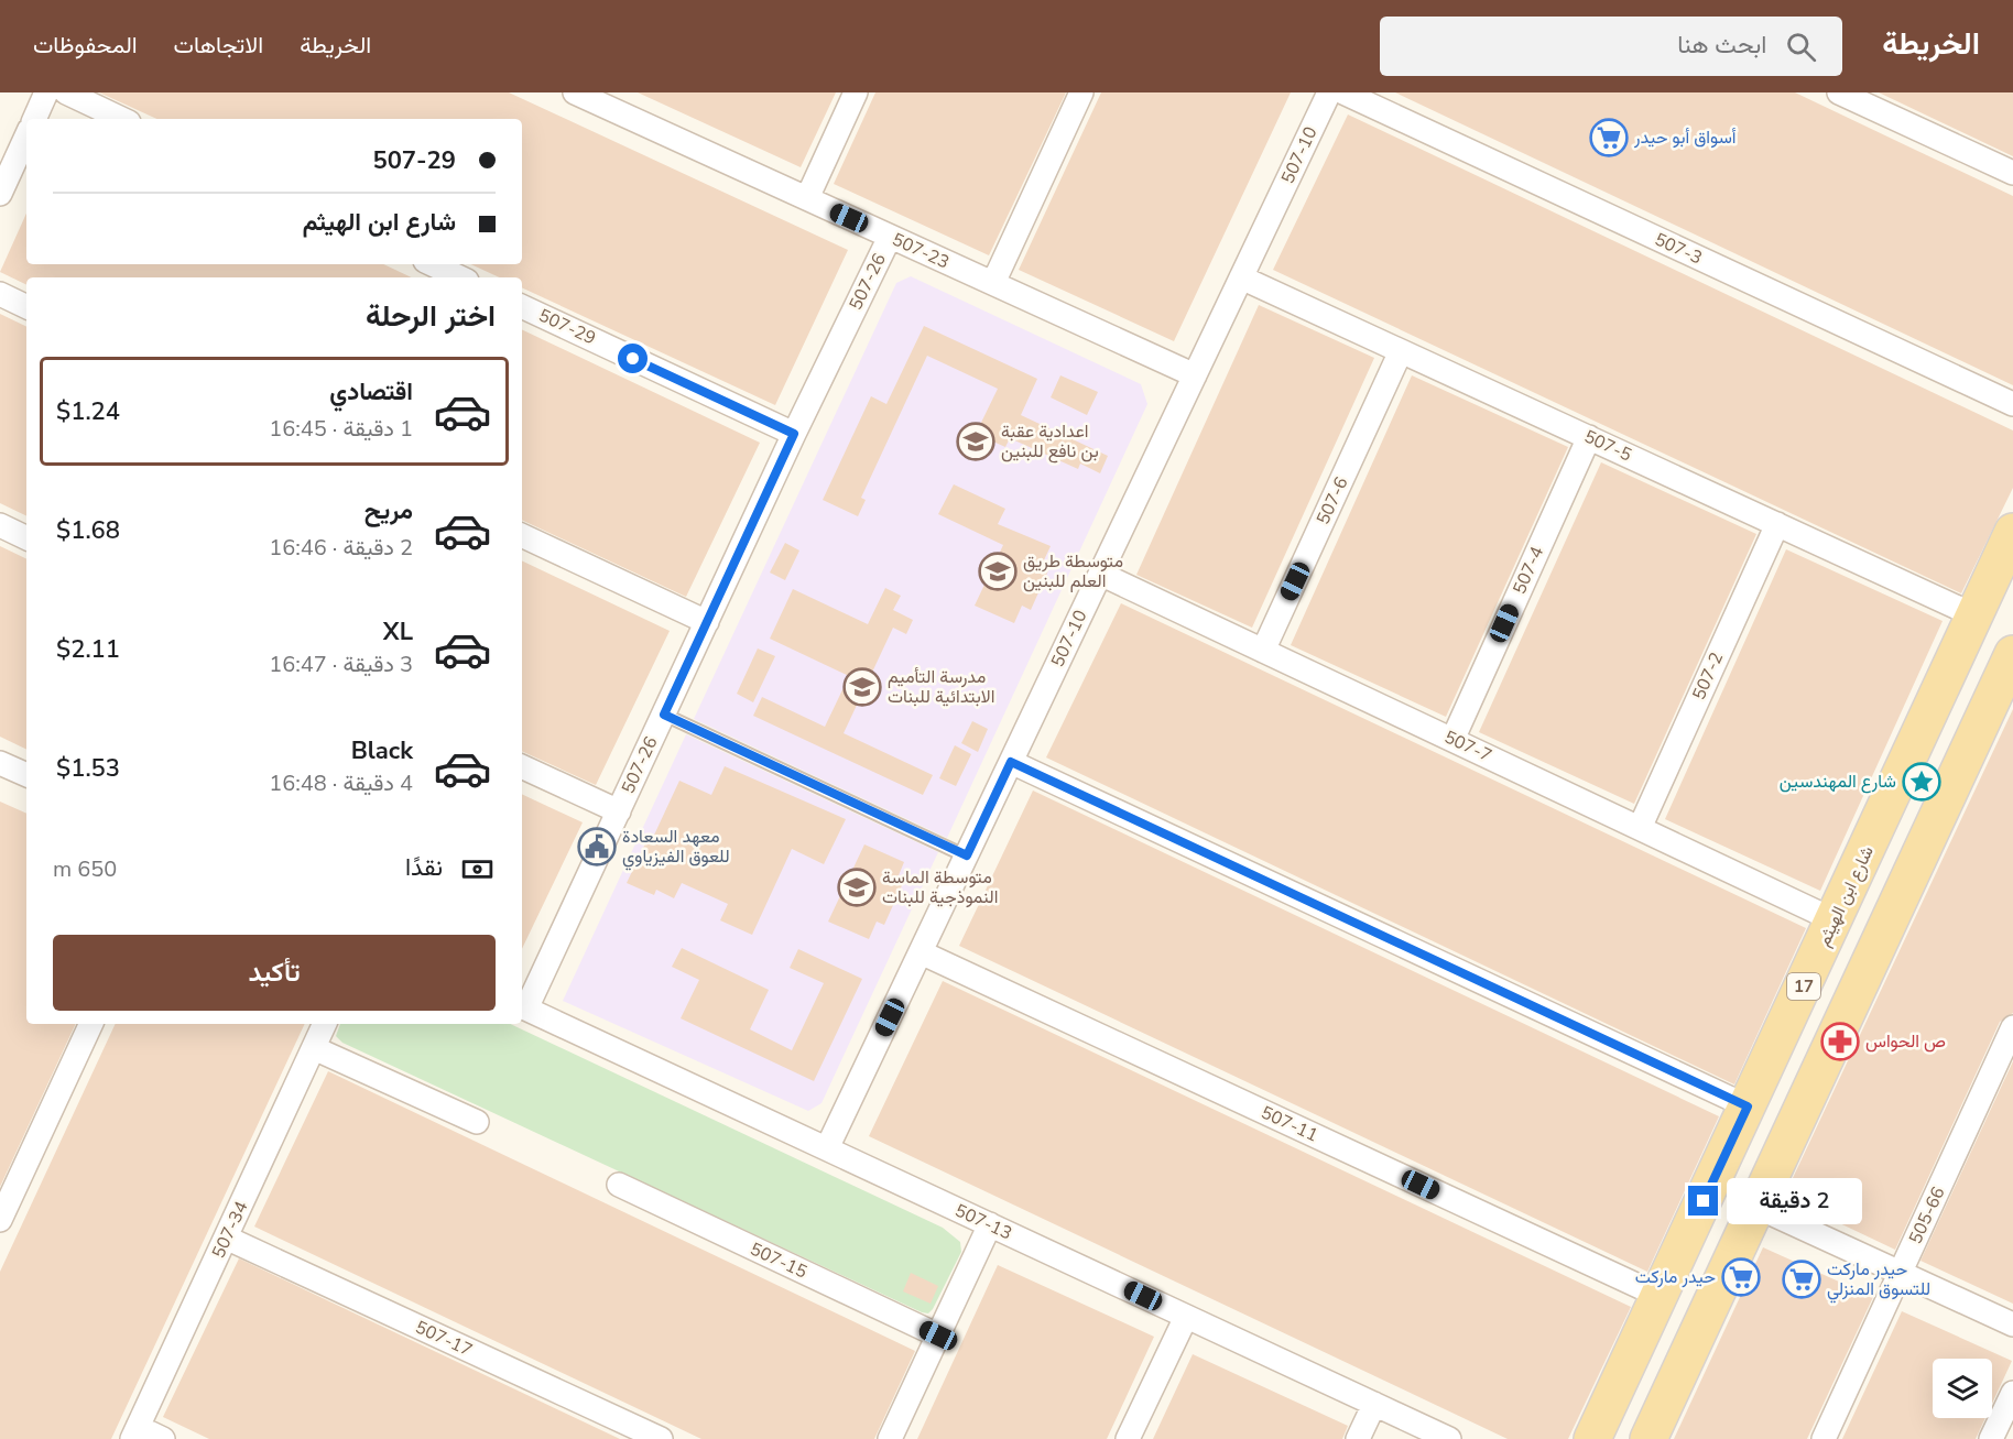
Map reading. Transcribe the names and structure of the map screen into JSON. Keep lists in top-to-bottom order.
{
  "streets": {
    "main road": ["شارع ابن الهيثم", "17"],
    "street": [
      "507-10",
      "507-3",
      "507-23",
      "507-26",
      "507-29",
      "507-5",
      "507-6",
      "507-4",
      "507-2",
      "507-7",
      "507-11",
      "505-66",
      "507-13",
      "507-34",
      "507-15",
      "507-17"
    ]
  },
  "crossings": [
    ["507-10", "507-23"],
    ["507-10", "507-5"],
    ["507-10", "507-7"],
    ["507-10", "507-11"],
    ["507-10", "507-13"],
    ["507-23", "507-26"],
    ["507-26", "507-29"],
    ["507-26", "507-13"],
    ["507-5", "507-6"],
    ["507-5", "507-4"],
    ["507-5", "507-2"],
    ["507-5", "شارع ابن الهيثم"],
    ["507-6", "507-7"],
    ["507-4", "507-7"],
    ["507-2", "507-7"],
    ["507-7", "شارع ابن الهيثم"],
    ["شارع ابن الهيثم", "507-11"],
    ["507-34", "507-17"]
  ],
  "places": {
    "supermarket": ["أسواق أبو حيدر", "حيدر ماركت", "حيدر ماركت للتسوق المنزلي"],
    "school or university": [
      "اعدادية عقبة بن نافع للبنين",
      "متوسطة طريق العلم للبنين",
      "مدرسة التأميم الابتدائية للبنات",
      "متوسطة الماسة النموذجية للبنات"
    ],
    "place": ["شارع المهندسين"],
    "public building": ["معهد السعادة للعوق الفيزياوي"],
    "pharmacy": ["ص الحواس"]
  },
  "page": {
    "header": "الخريطة",
    "search": "ابحث هنا",
    "nav": ["الخريطة", "الاتجاهات", "المحفوظات"],
    "banner": ["507-29", "شارع ابن الهيثم"],
    "heading": "اختر الرحلة",
    "list": [
      {
        "name": "اقتصادي",
        "note": "1 دقيقة · 16:45",
        "value": "$1.24"
      },
      {
        "name": "مريح",
        "note": "2 دقيقة · 16:46",
        "value": "$1.68"
      },
      {
        "name": "XL",
        "note": "3 دقيقة · 16:47",
        "value": "$2.11"
      },
      {
        "name": "Black",
        "note": "4 دقيقة · 16:48",
        "value": "$1.53"
      }
    ],
    "pay": ["نقدًا", "650 m"],
    "buttons": "تأكيد",
    "bubble": "2 دقيقة"
  }
}
